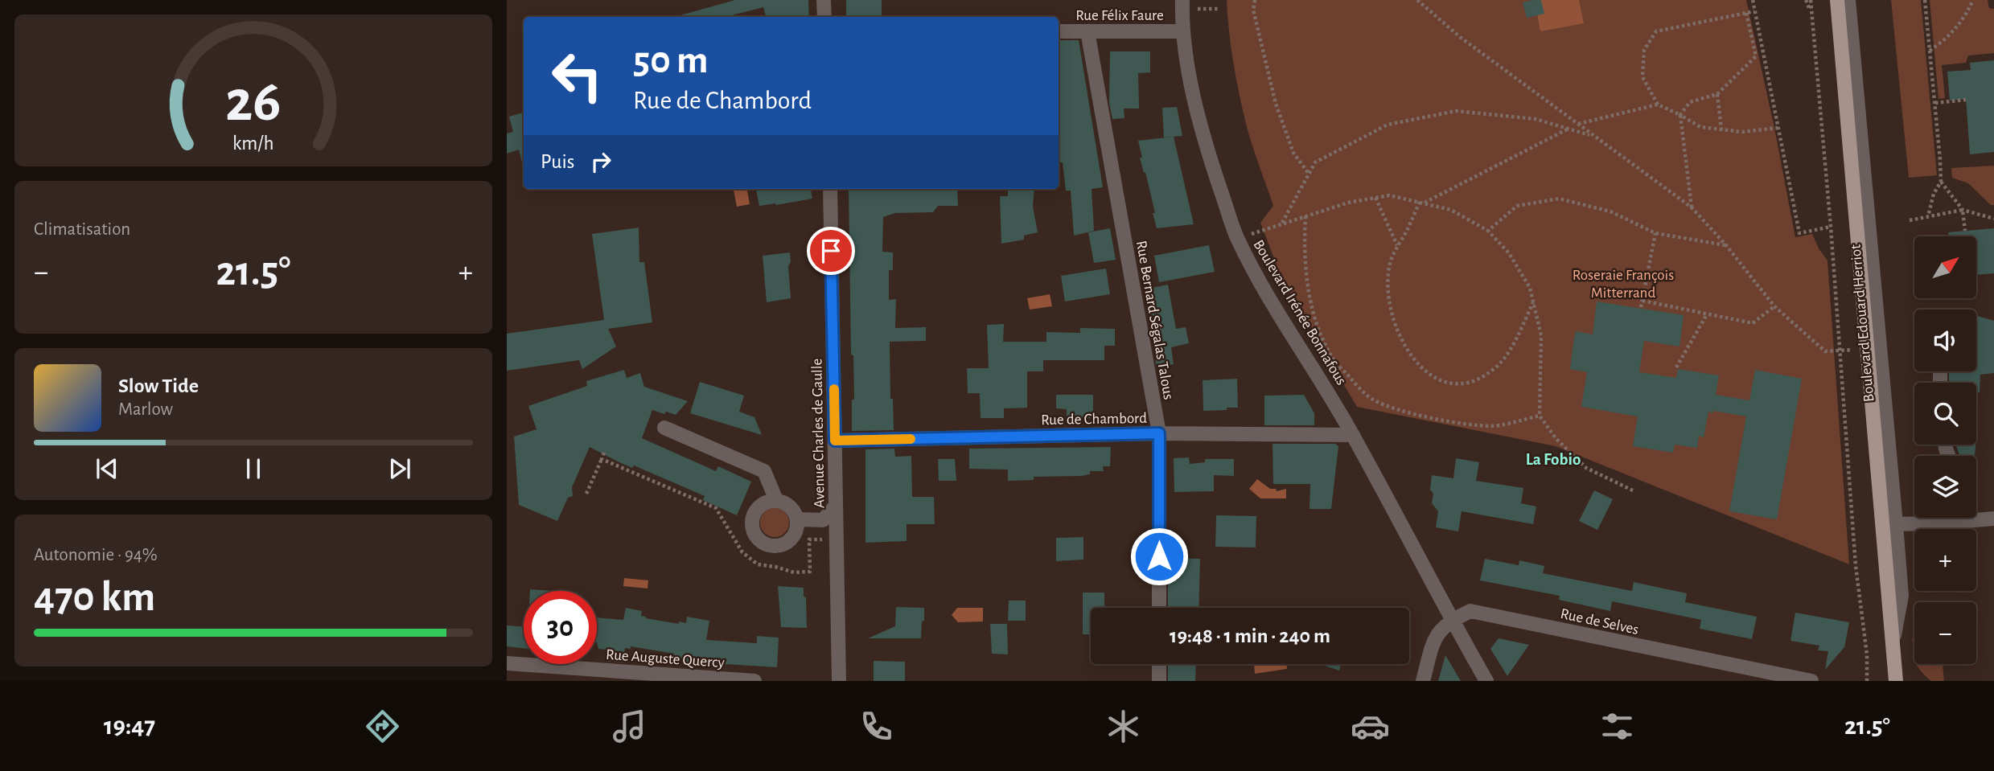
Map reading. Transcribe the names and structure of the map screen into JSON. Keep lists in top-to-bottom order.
{
  "streets": {
    "main road": ["Boulevard Edouard Herriot"],
    "street": [
      "Rue Félix Faure",
      "Boulevard Irénée Bonnafous",
      "Rue Bernard Ségalas Talous",
      "Rue de Chambord",
      "Avenue Charles de Gaulle",
      "Rue de Selves",
      "Rue Auguste Quercy"
    ]
  },
  "crossings": [
    ["Rue Félix Faure", "Boulevard Irénée Bonnafous"],
    ["Rue Félix Faure", "Rue Bernard Ségalas Talous"],
    ["Boulevard Irénée Bonnafous", "Rue de Chambord"],
    ["Boulevard Irénée Bonnafous", "Rue de Selves"],
    ["Rue Bernard Ségalas Talous", "Rue de Chambord"],
    ["Rue de Chambord", "Avenue Charles de Gaulle"]
  ],
  "districts": ["La Fobio"],
  "parks": ["Roseraie François Mitterrand"],
  "north": "top right",
  "page": {
    "turn": ["50 m", "Rue de Chambord"],
    "then": "Puis",
    "tile": [
      "Climatisation",
      ["Autonomie · 94%", "470 km"]
    ],
    "map_buttons": ["+", "−"],
    "heat": ["−", "21.5°", "+"],
    "song": ["Slow Tide", "Marlow"],
    "limit": "30",
    "trip": "19:48 · 1 min · 240 m",
    "tabs": ["19:47", "21.5°"],
    "gauge": ["26", "km/h"]
  }
}
